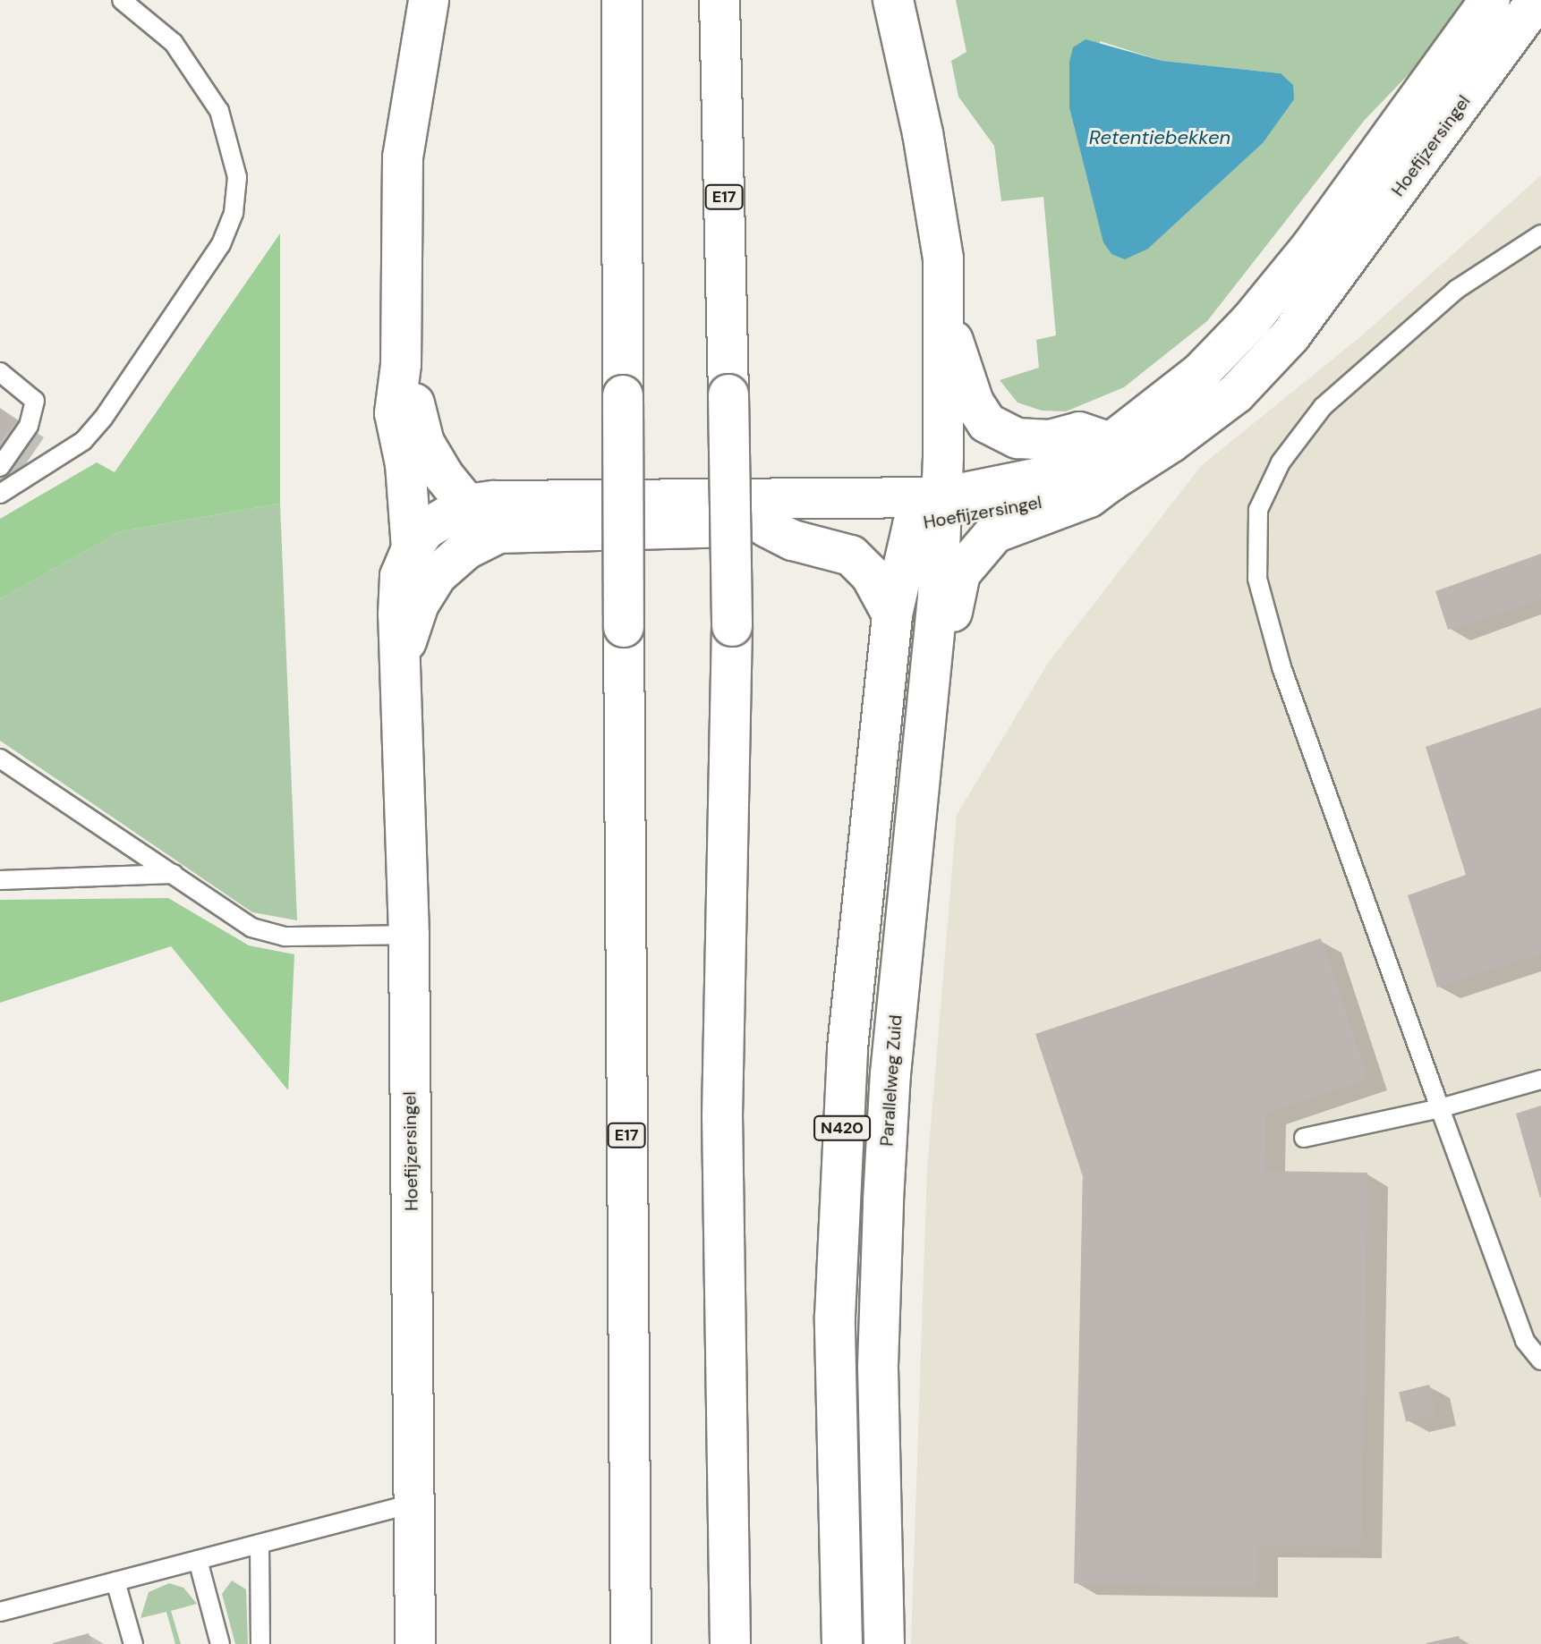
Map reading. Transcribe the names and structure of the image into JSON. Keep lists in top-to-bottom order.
{
  "streets": {
    "main road": [
      "Hoefijzersingel",
      "E17",
      "Parallelweg Zuid",
      "N420"
    ]
  },
  "crossings": [
    ["Hoefijzersingel", "Parallelweg Zuid"],
    ["Hoefijzersingel", "N420"],
    ["Parallelweg Zuid", "N420"]
  ],
  "water": ["Retentiebekken"]
}
